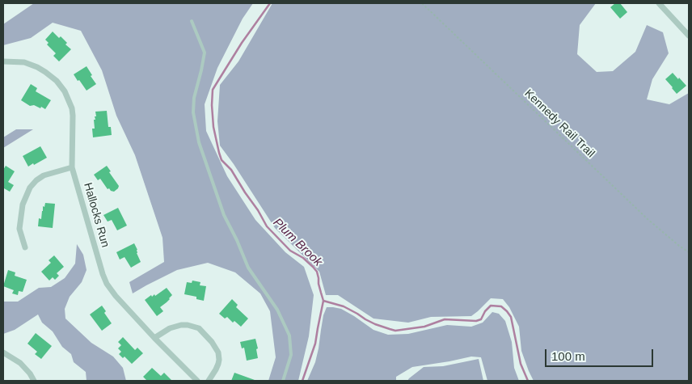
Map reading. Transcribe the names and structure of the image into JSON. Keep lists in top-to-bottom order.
{
  "streets": {
    "street": ["Hallocks Run"],
    "path": ["Kennedy Rail Trail"]
  },
  "water": ["Plum Brook"],
  "scale_bar": "100 m"
}
